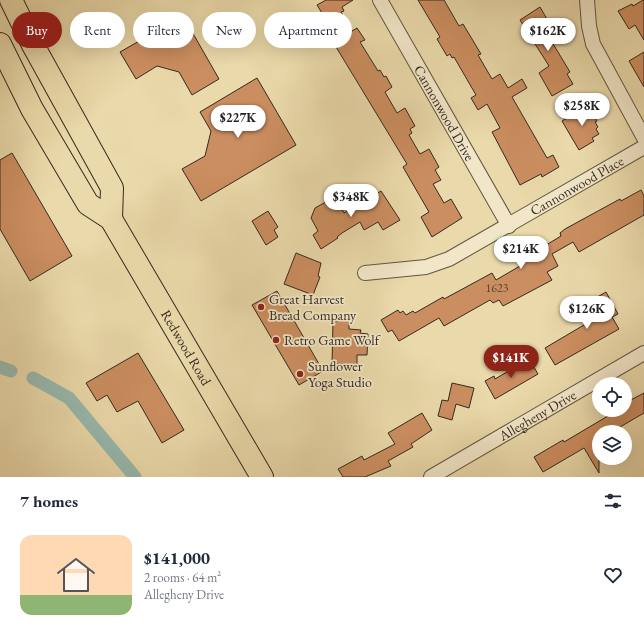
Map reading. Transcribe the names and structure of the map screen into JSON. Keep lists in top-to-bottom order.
{
  "streets": {
    "main road": ["Redwood Road"],
    "street": ["Cannonwood Drive", "Cannonwood Place", "Allegheny Drive"]
  },
  "crossings": [
    ["Cannonwood Drive", "Cannonwood Place"]
  ],
  "places": ["Great Harvest Bread Company", "Retro Game Wolf", "Sunflower Yoga Studio"],
  "house_numbers": ["1623"],
  "page": {
    "chip": [
      "Buy",
      "Rent",
      "Filters",
      "New",
      "Apartment"
    ],
    "price": [
      "$162K",
      "$258K",
      "$227K",
      "$348K",
      "$214K",
      "$126K",
      "$141K"
    ],
    "heading": "7 homes",
    "list": [
      {
        "name": "$141,000",
        "note": "2 rooms · 64 m² · Allegheny Drive"
      }
    ]
  }
}
